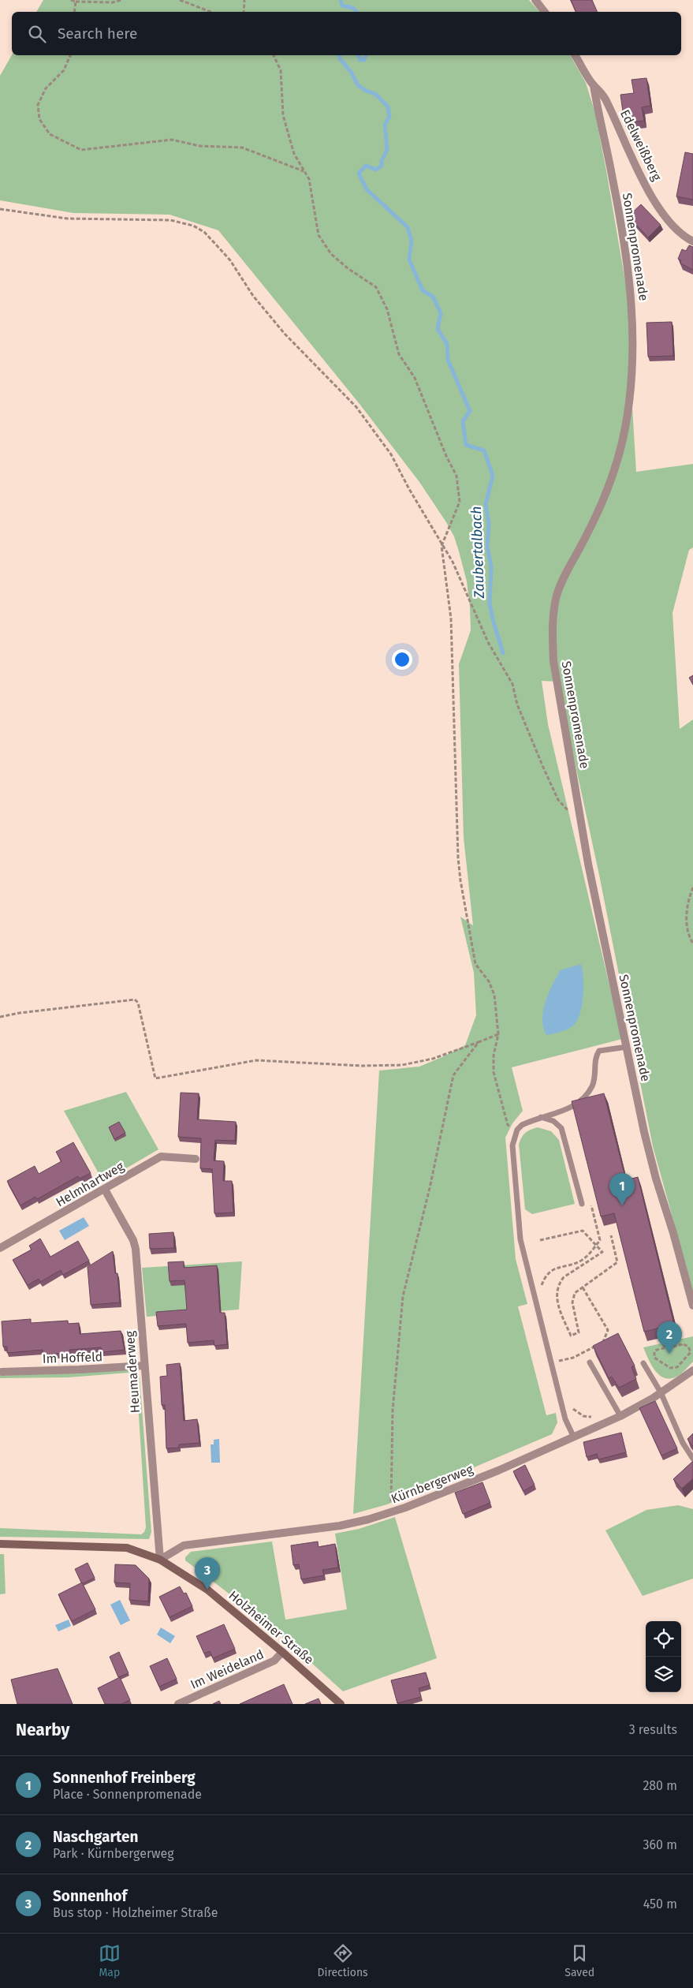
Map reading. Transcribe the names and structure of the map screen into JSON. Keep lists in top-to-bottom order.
{
  "streets": {
    "street": [
      "Edelweißberg",
      "Sonnenpromenade",
      "Helmhartweg",
      "Im Hoffeld",
      "Heumaderweg",
      "Kürnbergerweg",
      "Holzheimer Straße",
      "Im Weideland"
    ]
  },
  "crossings": [
    ["Edelweißberg", "Sonnenpromenade"],
    ["Helmhartweg", "Heumaderweg"],
    ["Im Hoffeld", "Heumaderweg"],
    ["Heumaderweg", "Kürnbergerweg"],
    ["Heumaderweg", "Holzheimer Straße"],
    ["Kürnbergerweg", "Holzheimer Straße"],
    ["Holzheimer Straße", "Im Weideland"]
  ],
  "water": ["Zaubertalbach"],
  "page": {
    "search": "Search here",
    "pins": ["1", "2", "3"],
    "heading": ["Nearby", "3 results"],
    "list": [
      {
        "mark": "1",
        "name": "Sonnenhof Freinberg",
        "note": "Place · Sonnenpromenade",
        "value": "280 m"
      },
      {
        "mark": "2",
        "name": "Naschgarten",
        "note": "Park · Kürnbergerweg",
        "value": "360 m"
      },
      {
        "mark": "3",
        "name": "Sonnenhof",
        "note": "Bus stop · Holzheimer Straße",
        "value": "450 m"
      }
    ],
    "nav": ["Map", "Directions", "Saved"]
  }
}
